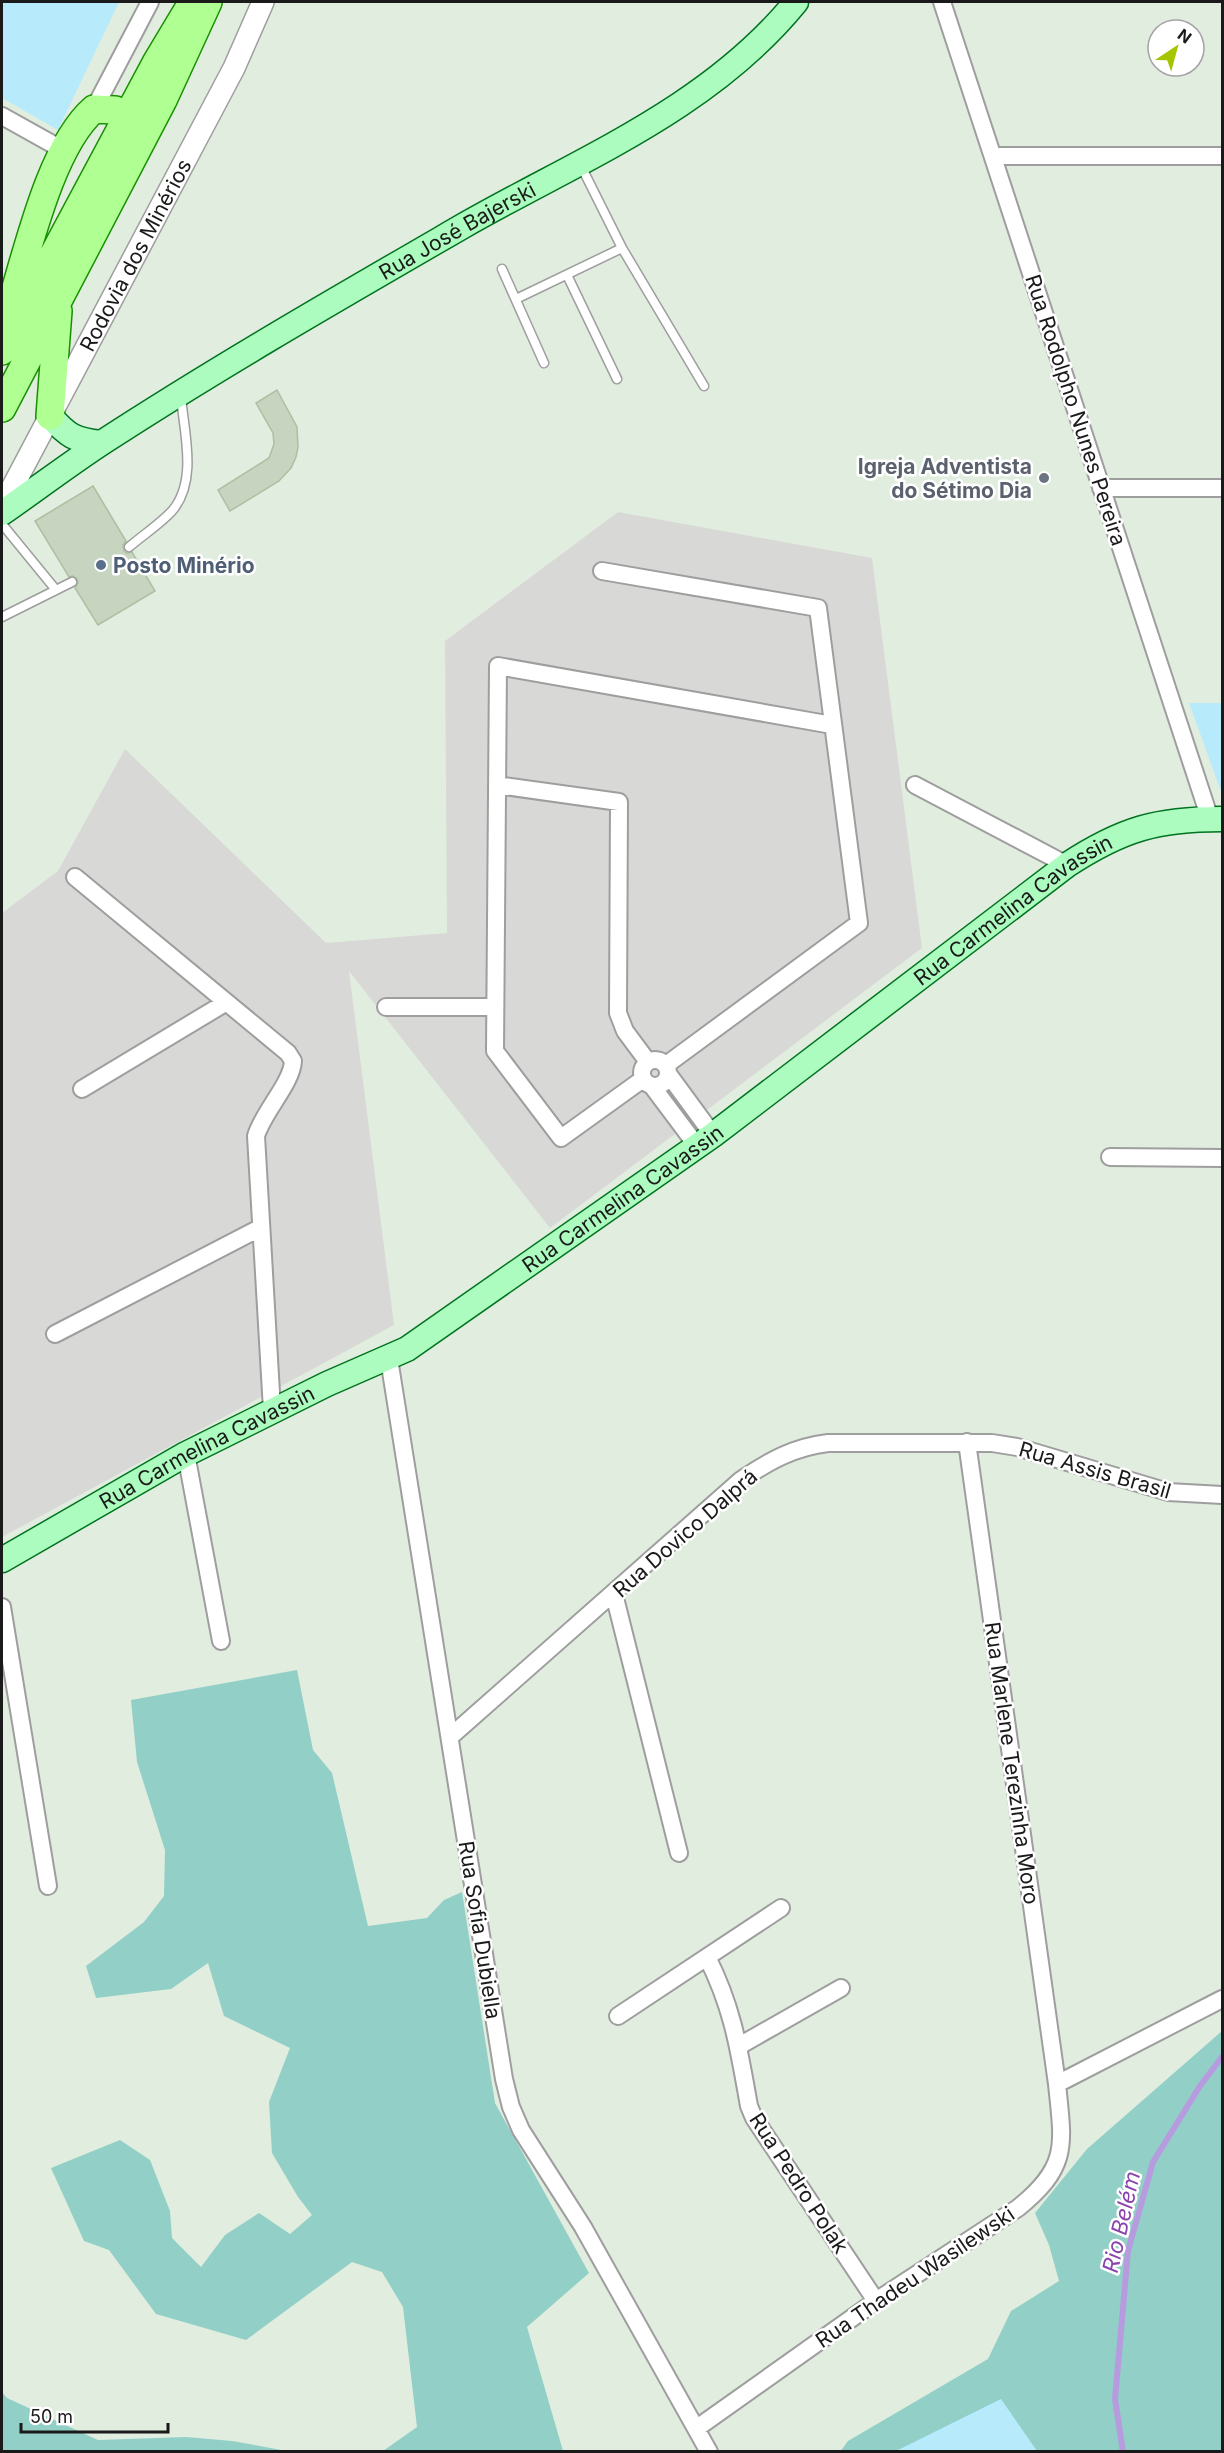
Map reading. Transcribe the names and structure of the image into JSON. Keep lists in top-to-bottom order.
{
  "streets": {
    "main road": ["Rua José Bajerski", "Rua Carmelina Cavassin"],
    "street": [
      "Rodovia dos Minérios",
      "Rua Rodolpho Nunes Pereira",
      "Rua Assis Brasil",
      "Rua Dovico Dalprá",
      "Rua Marlene Terezinha Moro",
      "Rua Sofia Dubiella",
      "Rua Pedro Polak",
      "Rua Thadeu Wasilewski"
    ]
  },
  "crossings": [
    ["Rua Rodolpho Nunes Pereira", "Rua Carmelina Cavassin"],
    ["Rua Carmelina Cavassin", "Rua Sofia Dubiella"],
    ["Rua Assis Brasil", "Rua Dovico Dalprá"],
    ["Rua Assis Brasil", "Rua Marlene Terezinha Moro"],
    ["Rua Dovico Dalprá", "Rua Marlene Terezinha Moro"],
    ["Rua Dovico Dalprá", "Rua Sofia Dubiella"],
    ["Rua Marlene Terezinha Moro", "Rua Thadeu Wasilewski"],
    ["Rua Sofia Dubiella", "Rua Thadeu Wasilewski"],
    ["Rua Pedro Polak", "Rua Thadeu Wasilewski"]
  ],
  "water": ["Rio Belém"],
  "places": ["Igreja Adventista do Sétimo Dia", "Posto Minério"],
  "scale_bar": "50 m",
  "north": "top right"
}
